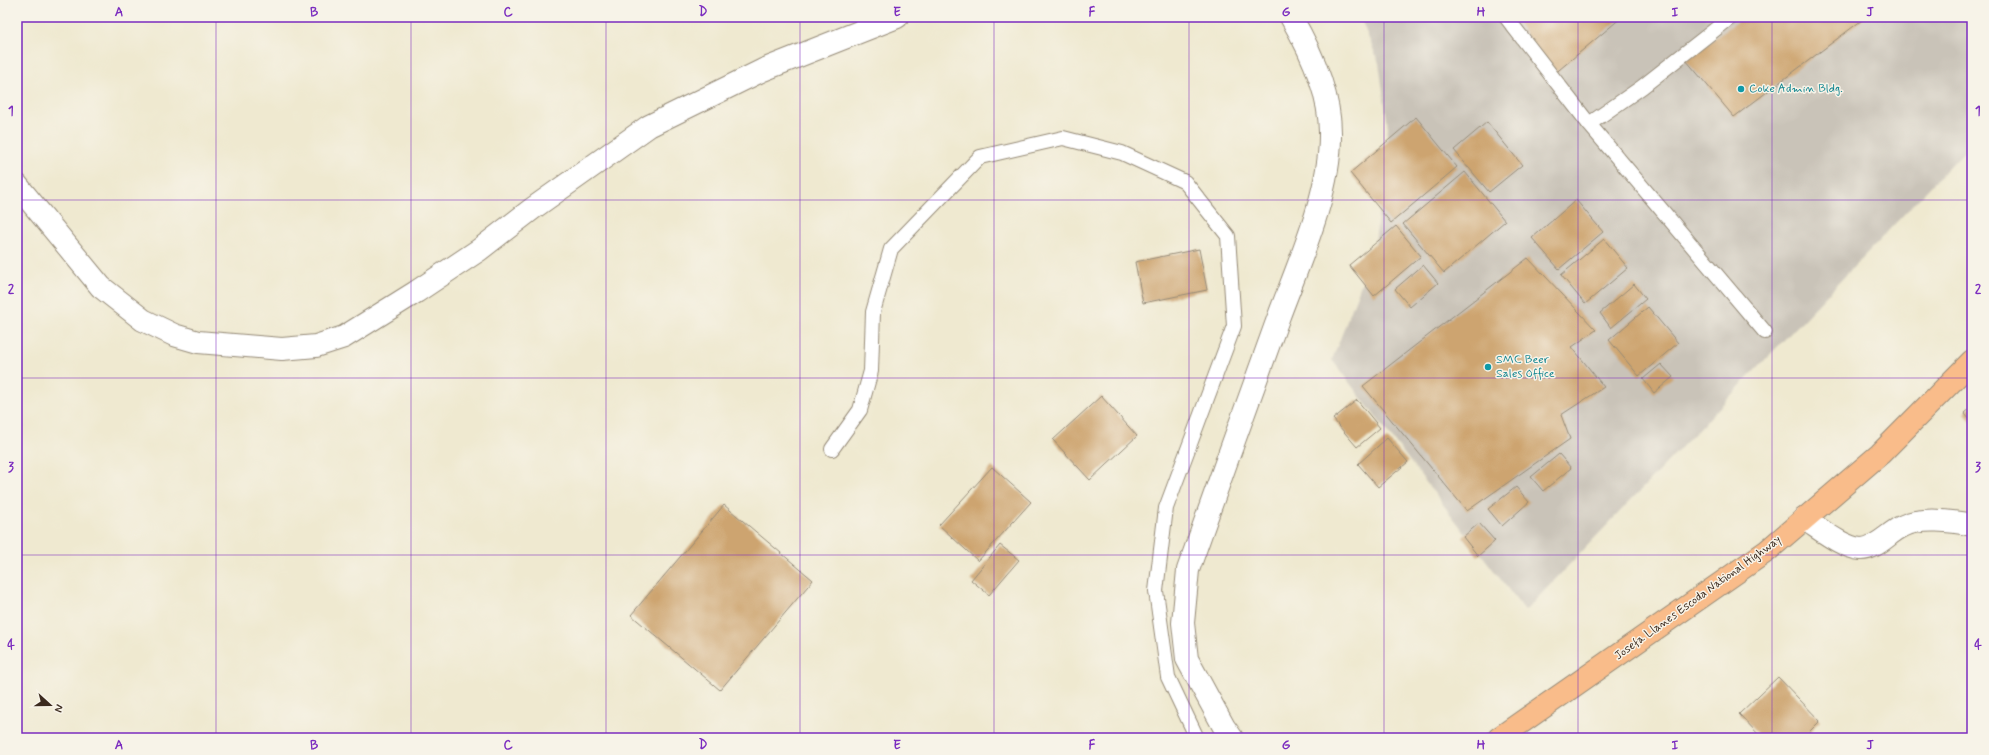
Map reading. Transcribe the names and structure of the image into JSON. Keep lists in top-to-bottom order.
{
  "streets": {
    "main road": ["Josefa Llanes Escoda National Highway"]
  },
  "places": ["Coke Admin Bldg.", "SMC Beer Sales Office"],
  "north": "right",
  "grid": {
    "columns": [
      "A",
      "B",
      "C",
      "D",
      "E",
      "F",
      "G",
      "H",
      "I",
      "J"
    ],
    "rows": [
      "1",
      "2",
      "3",
      "4"
    ]
  }
}
